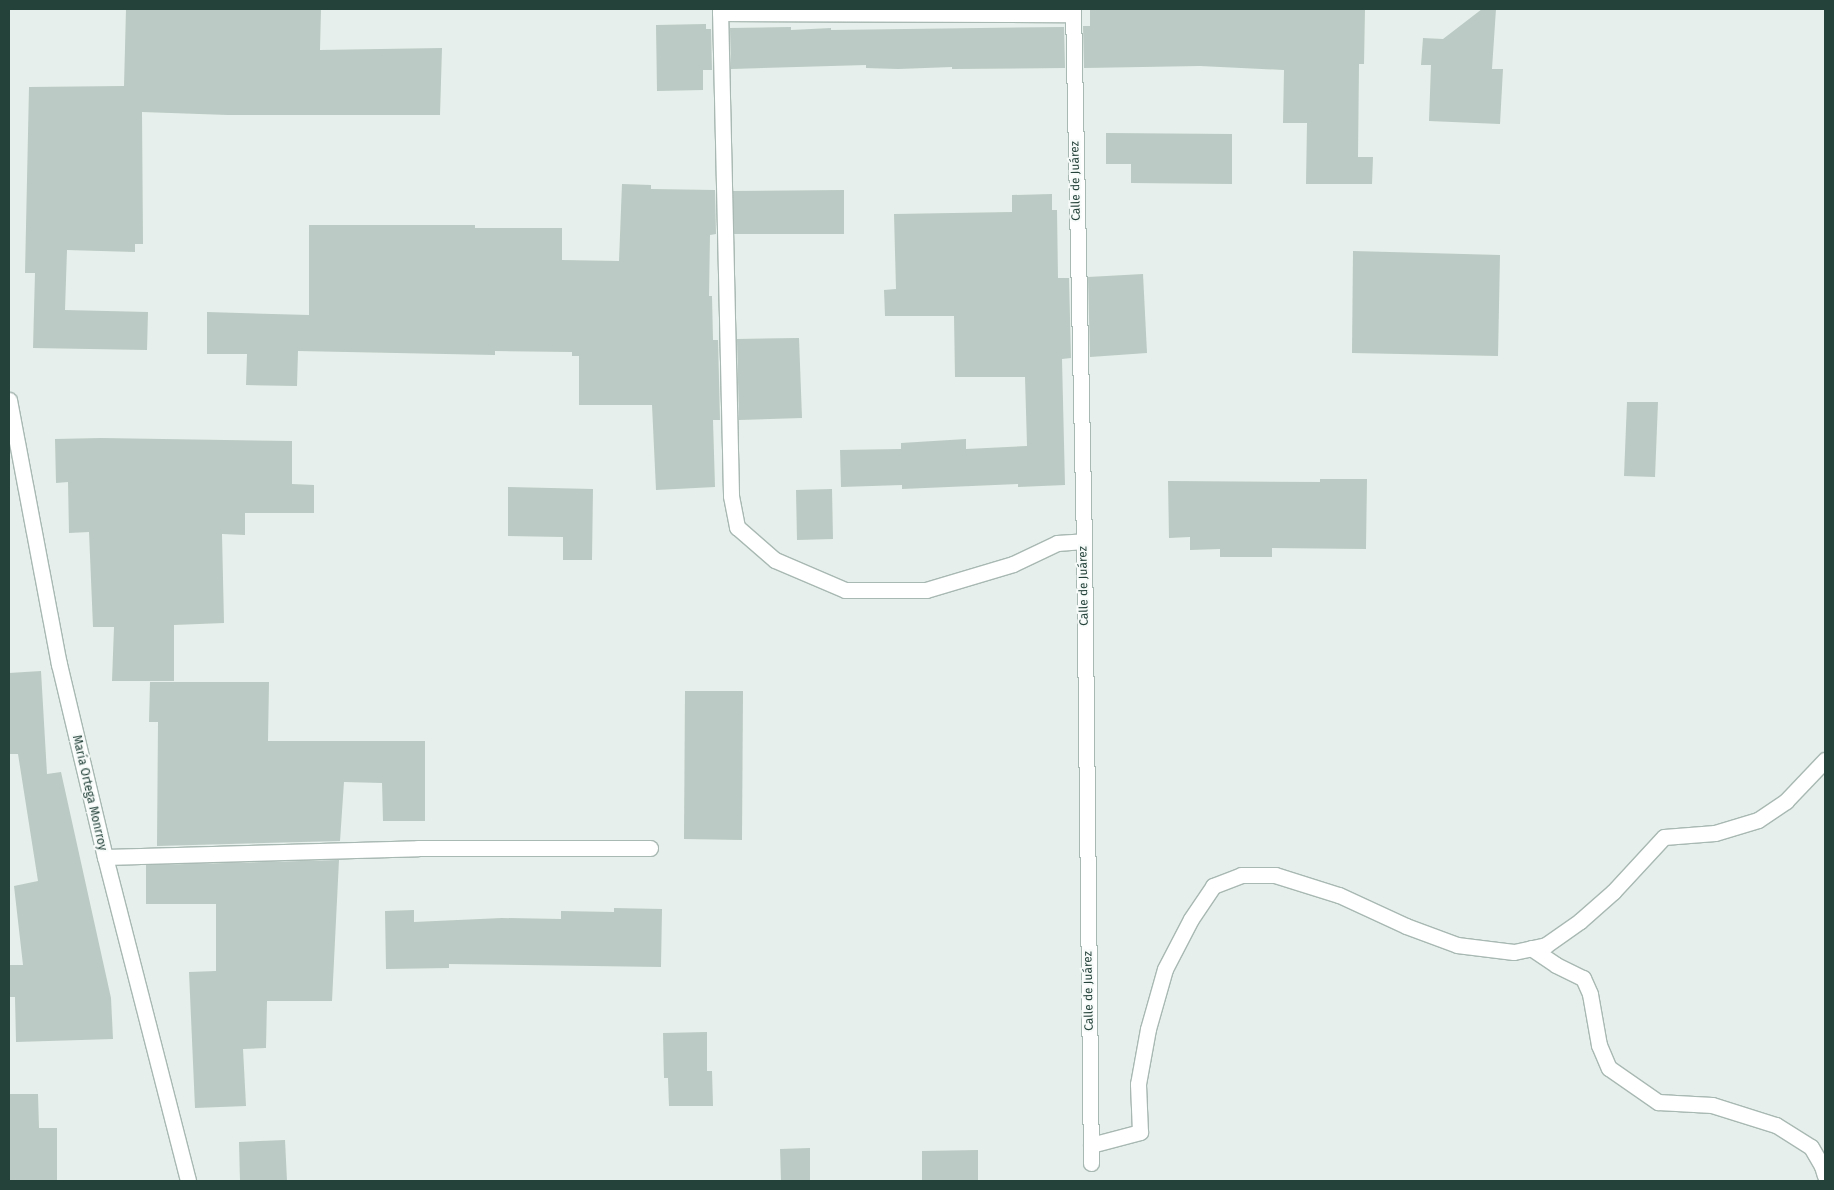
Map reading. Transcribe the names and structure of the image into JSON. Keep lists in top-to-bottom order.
{
  "streets": {
    "street": ["Calle de Juárez", "María Ortega Monrroy"]
  }
}
